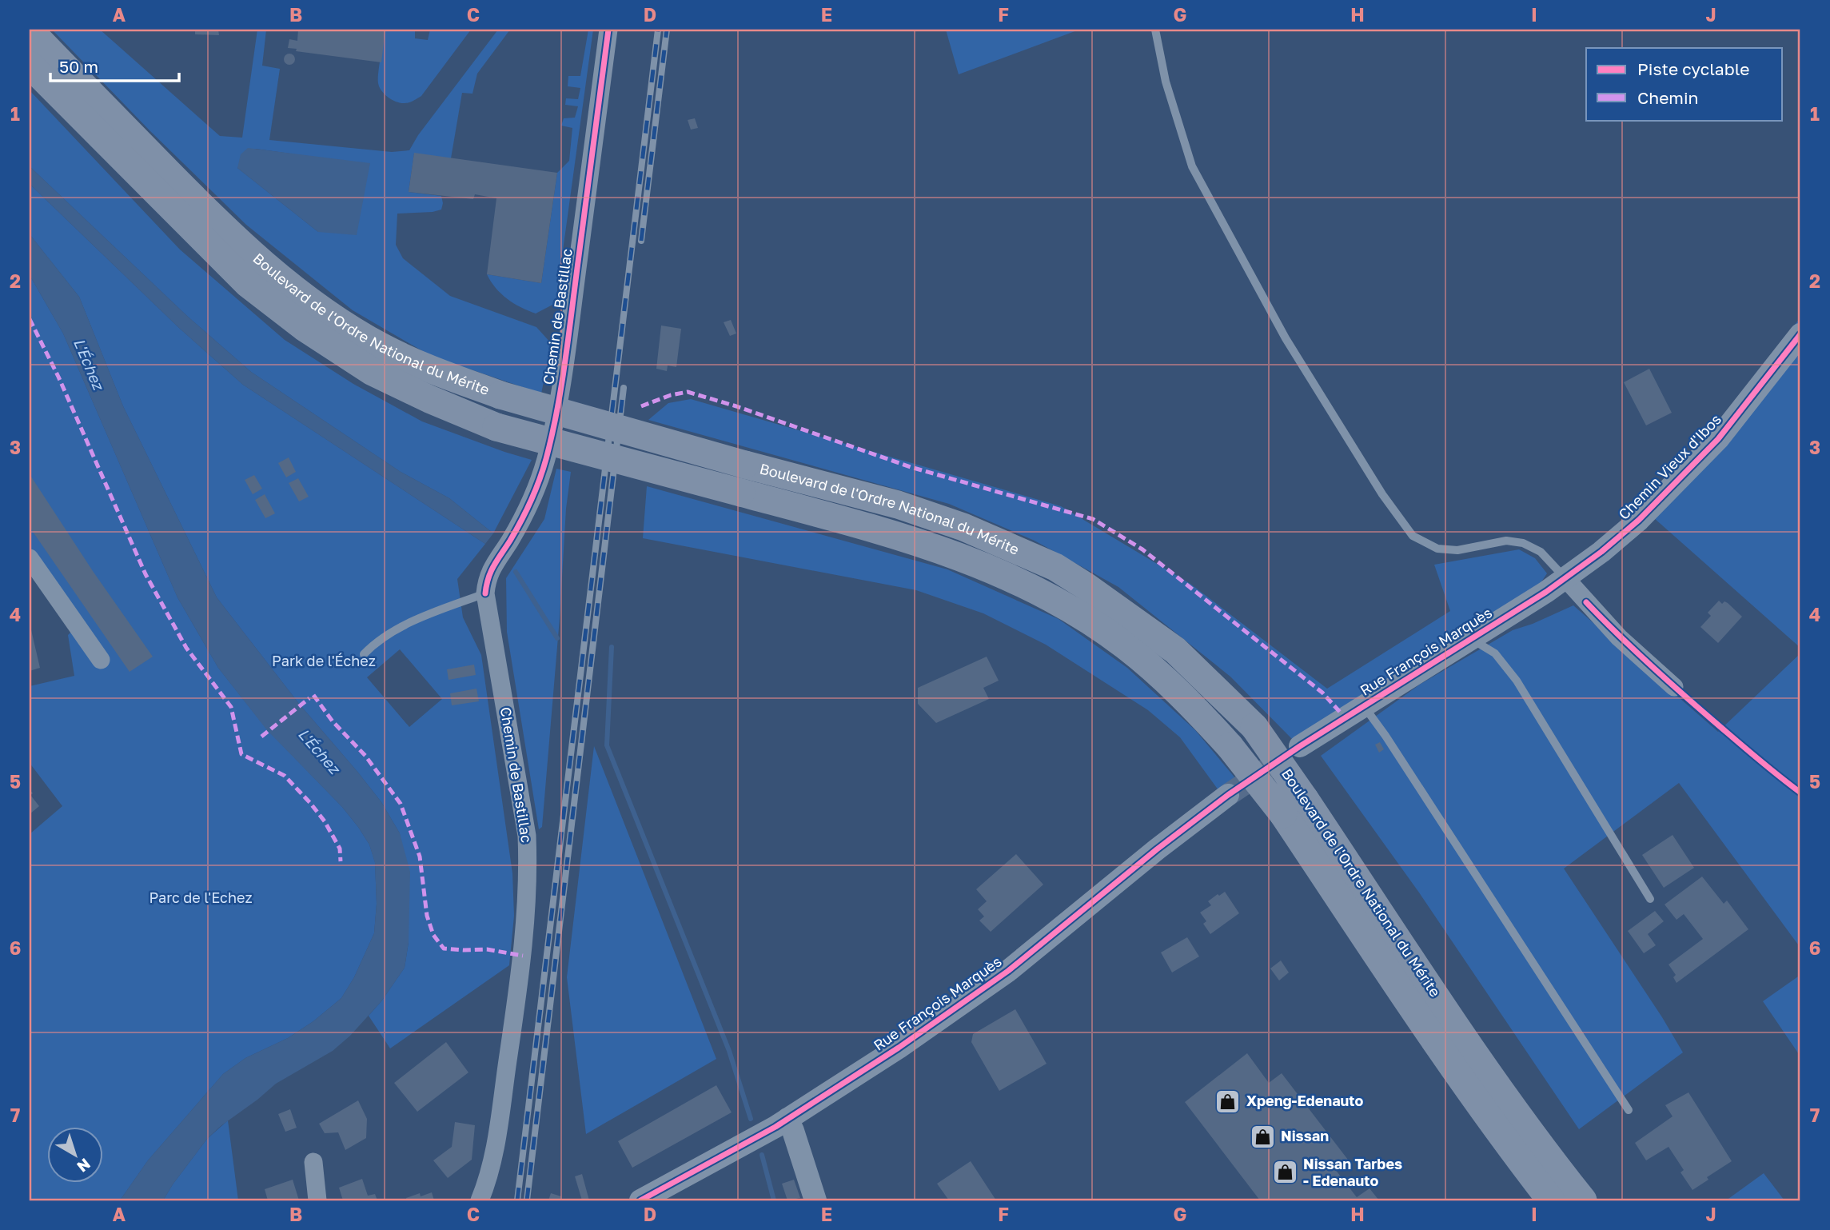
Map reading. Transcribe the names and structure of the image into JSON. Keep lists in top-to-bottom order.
{
  "streets": {
    "main road": ["Boulevard de l'Ordre National du Mérite"],
    "street": ["Chemin de Bastillac", "Chemin Vieux d'Ibos", "Rue François Marquès"]
  },
  "crossings": [
    ["Chemin Vieux d'Ibos", "Rue François Marquès"]
  ],
  "water": ["L'Échez"],
  "parks": ["Park de l'Échez", "Parc de l'Echez"],
  "places": {
    "shop": ["Xpeng-Edenauto", "Nissan", "Nissan Tarbes - Edenauto"]
  },
  "legend": ["Piste cyclable", "Chemin"],
  "scale_bar": "50 m",
  "north": "bottom right",
  "grid": {
    "columns": [
      "A",
      "B",
      "C",
      "D",
      "E",
      "F",
      "G",
      "H",
      "I",
      "J"
    ],
    "rows": [
      "1",
      "2",
      "3",
      "4",
      "5",
      "6",
      "7"
    ]
  }
}
